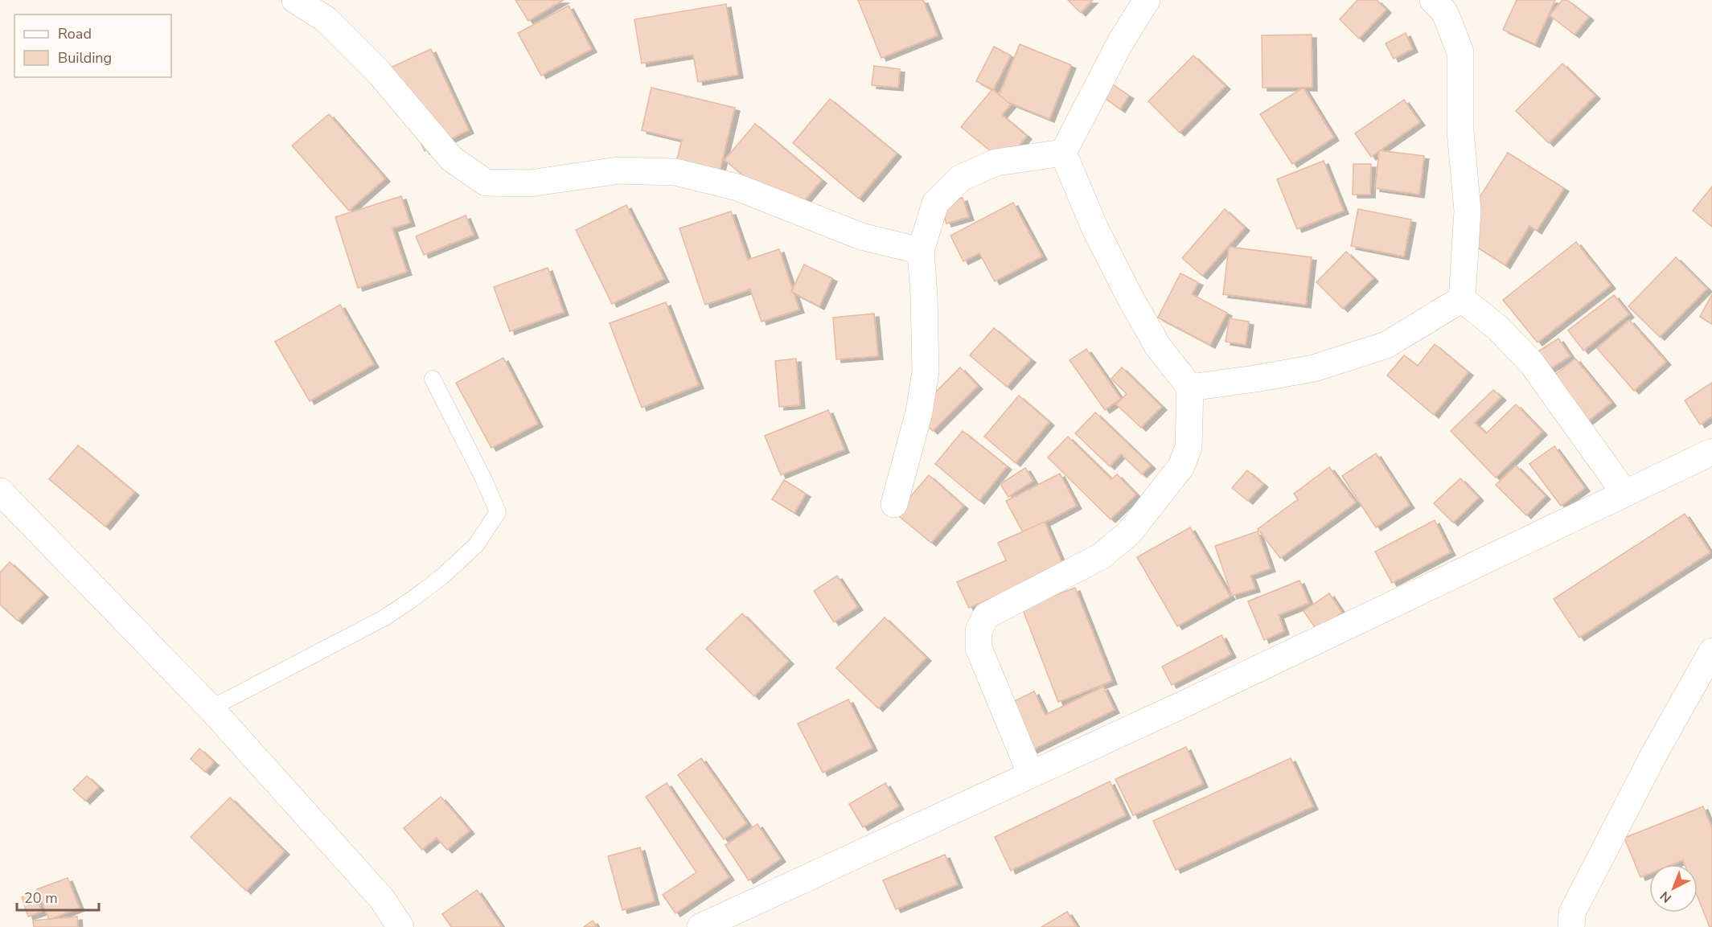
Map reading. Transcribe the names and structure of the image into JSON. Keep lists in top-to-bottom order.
{
  "legend": ["Road", "Building"],
  "scale_bar": "20 m",
  "north": "bottom left"
}
